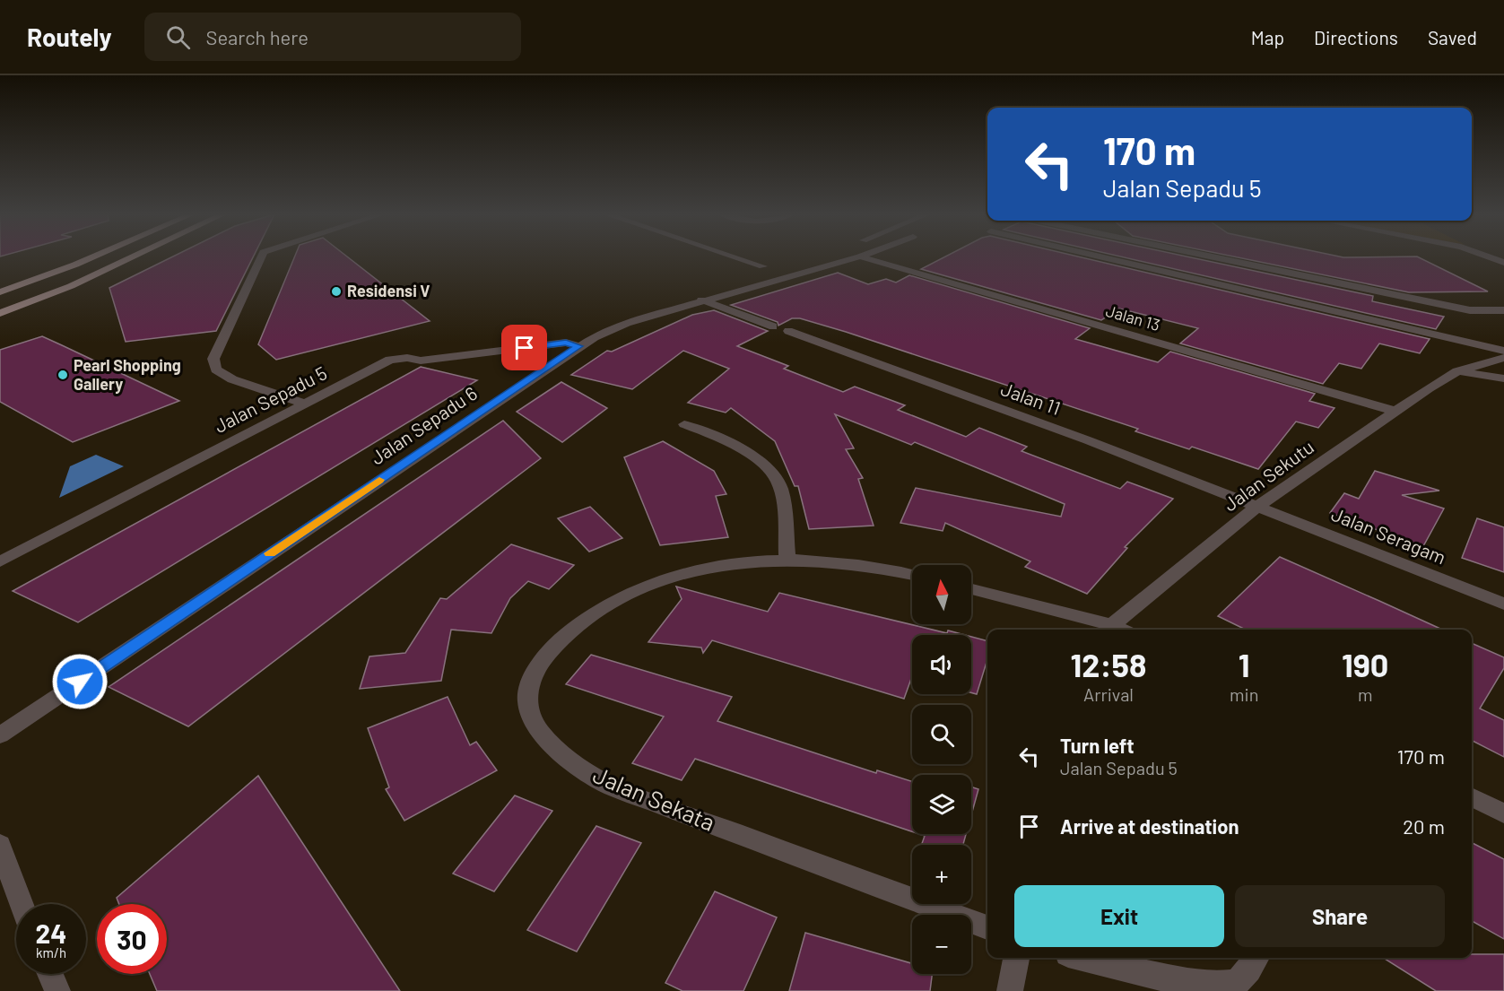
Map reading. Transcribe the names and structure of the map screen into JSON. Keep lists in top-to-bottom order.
{
  "streets": {
    "street": [
      "Jalan 13",
      "Jalan 11",
      "Jalan Sepadu 5",
      "Jalan Sepadu 6",
      "Jalan Sekutu",
      "Jalan Seragam",
      "Jalan Sekata"
    ]
  },
  "crossings": [
    ["Jalan 13", "Jalan Sekutu"],
    ["Jalan 11", "Jalan Sekutu"],
    ["Jalan 11", "Jalan Seragam"],
    ["Jalan Sepadu 5", "Jalan Sepadu 6"],
    ["Jalan Sekutu", "Jalan Seragam"]
  ],
  "places": ["Residensi V", "Pearl Shopping Gallery"],
  "north": "top",
  "page": {
    "header": "Routely",
    "search": "Search here",
    "nav": ["Map", "Directions", "Saved"],
    "turn": ["170 m", "Jalan Sepadu 5"],
    "map_buttons": ["+", "−"],
    "eta": [
      "12:58",
      "Arrival",
      "1",
      "min",
      "190",
      "m"
    ],
    "list": [
      {
        "name": "Turn left",
        "note": "Jalan Sepadu 5",
        "value": "170 m"
      },
      {
        "name": "Arrive at destination",
        "value": "20 m"
      }
    ],
    "buttons": ["Exit", "Share"],
    "speed": "24 km/h",
    "limit": "30"
  }
}
